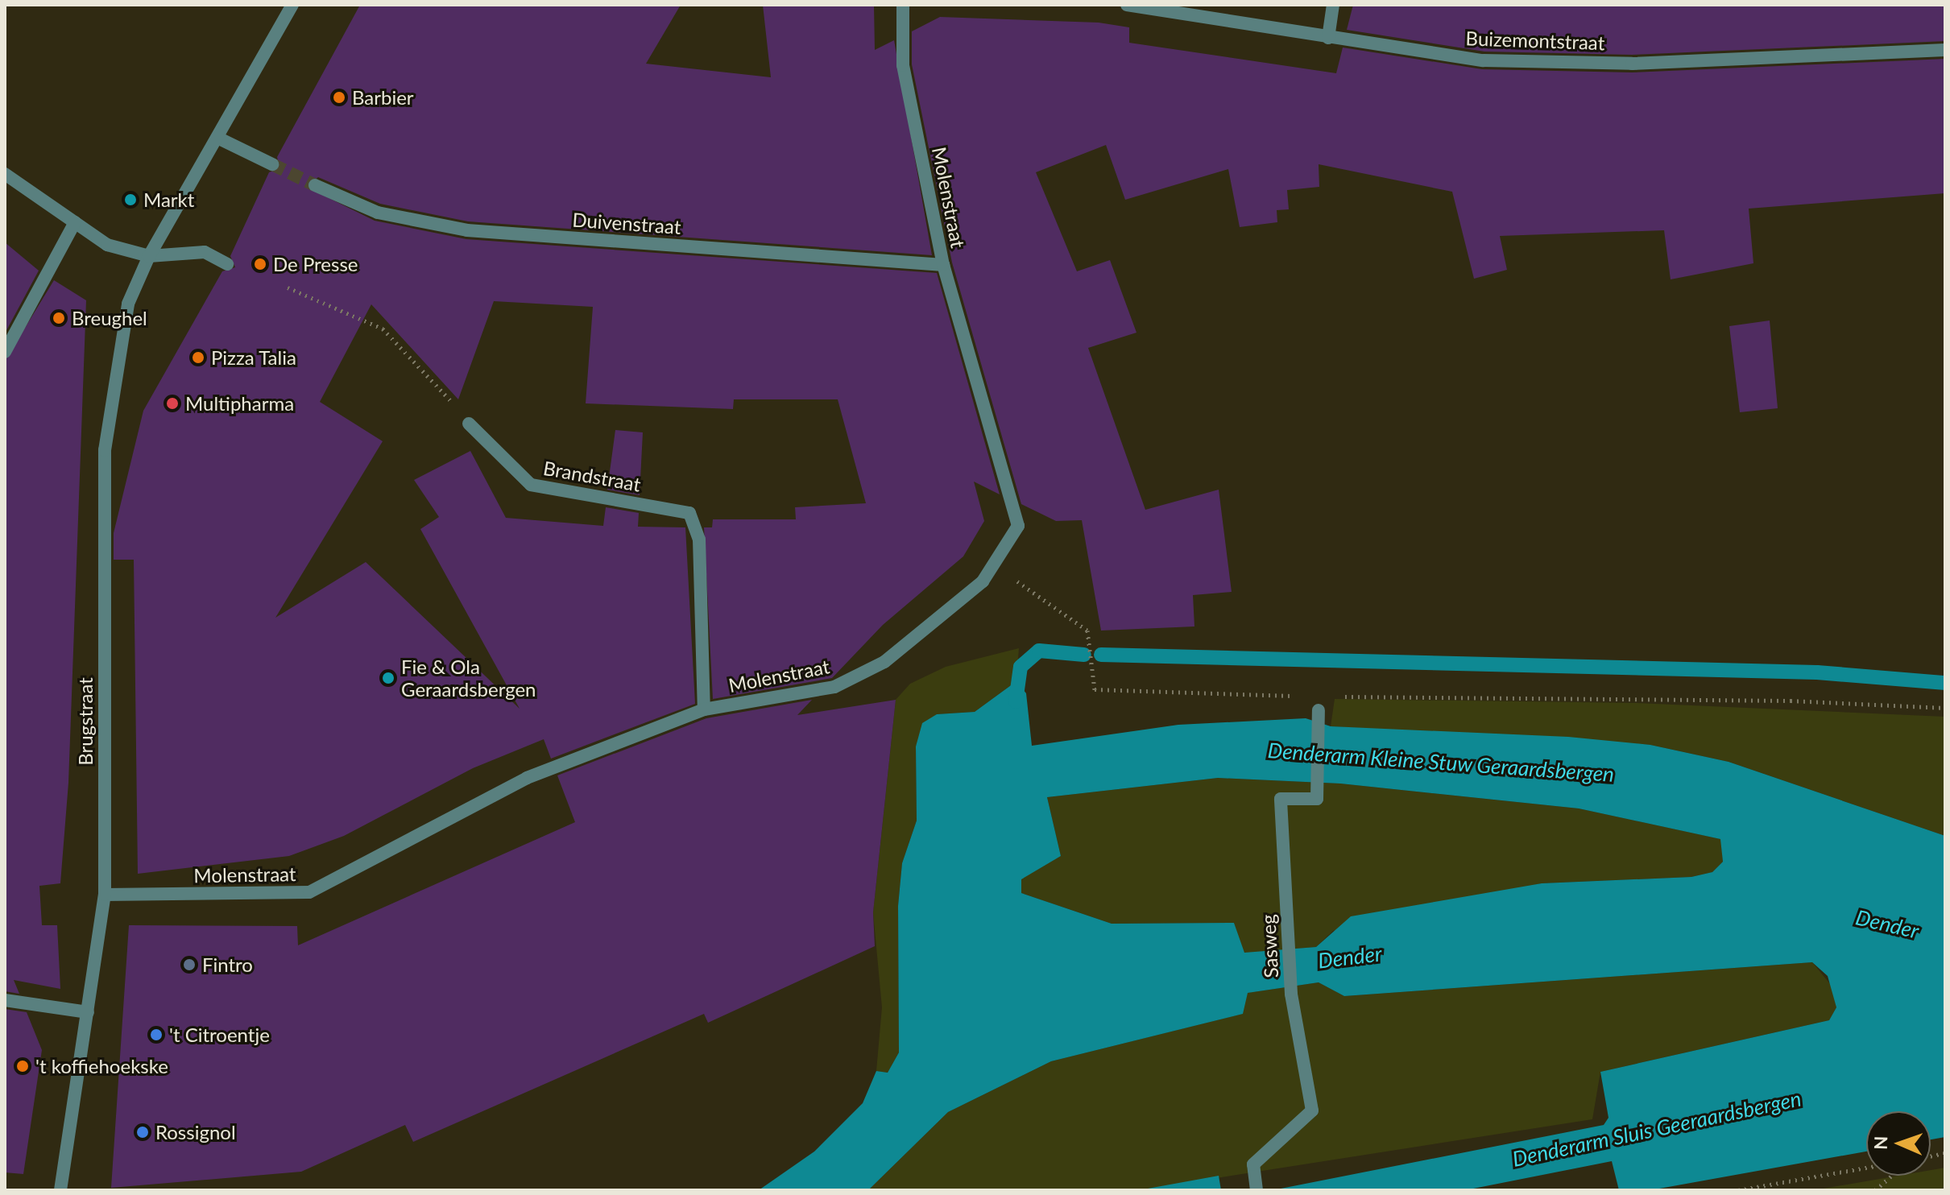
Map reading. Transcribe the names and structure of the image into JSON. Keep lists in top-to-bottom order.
{
  "streets": {
    "street": [
      "Buizemontstraat",
      "Molenstraat",
      "Duivenstraat",
      "Brandstraat",
      "Brugstraat",
      "Sasweg"
    ]
  },
  "crossings": [
    ["Molenstraat", "Duivenstraat"],
    ["Molenstraat", "Brandstraat"],
    ["Molenstraat", "Brugstraat"]
  ],
  "water": ["Denderarm Kleine Stuw Geraardsbergen", "Dender", "Denderarm Sluis Geeraardsbergen"],
  "places": [
    "Barbier",
    "Markt",
    "De Presse",
    "Breughel",
    "Pizza Talia",
    "Multipharma",
    "Fie & Ola Geraardsbergen",
    "Fintro",
    "'t Citroentje",
    "'t koffiehoekske",
    "Rossignol"
  ],
  "north": "left"
}
